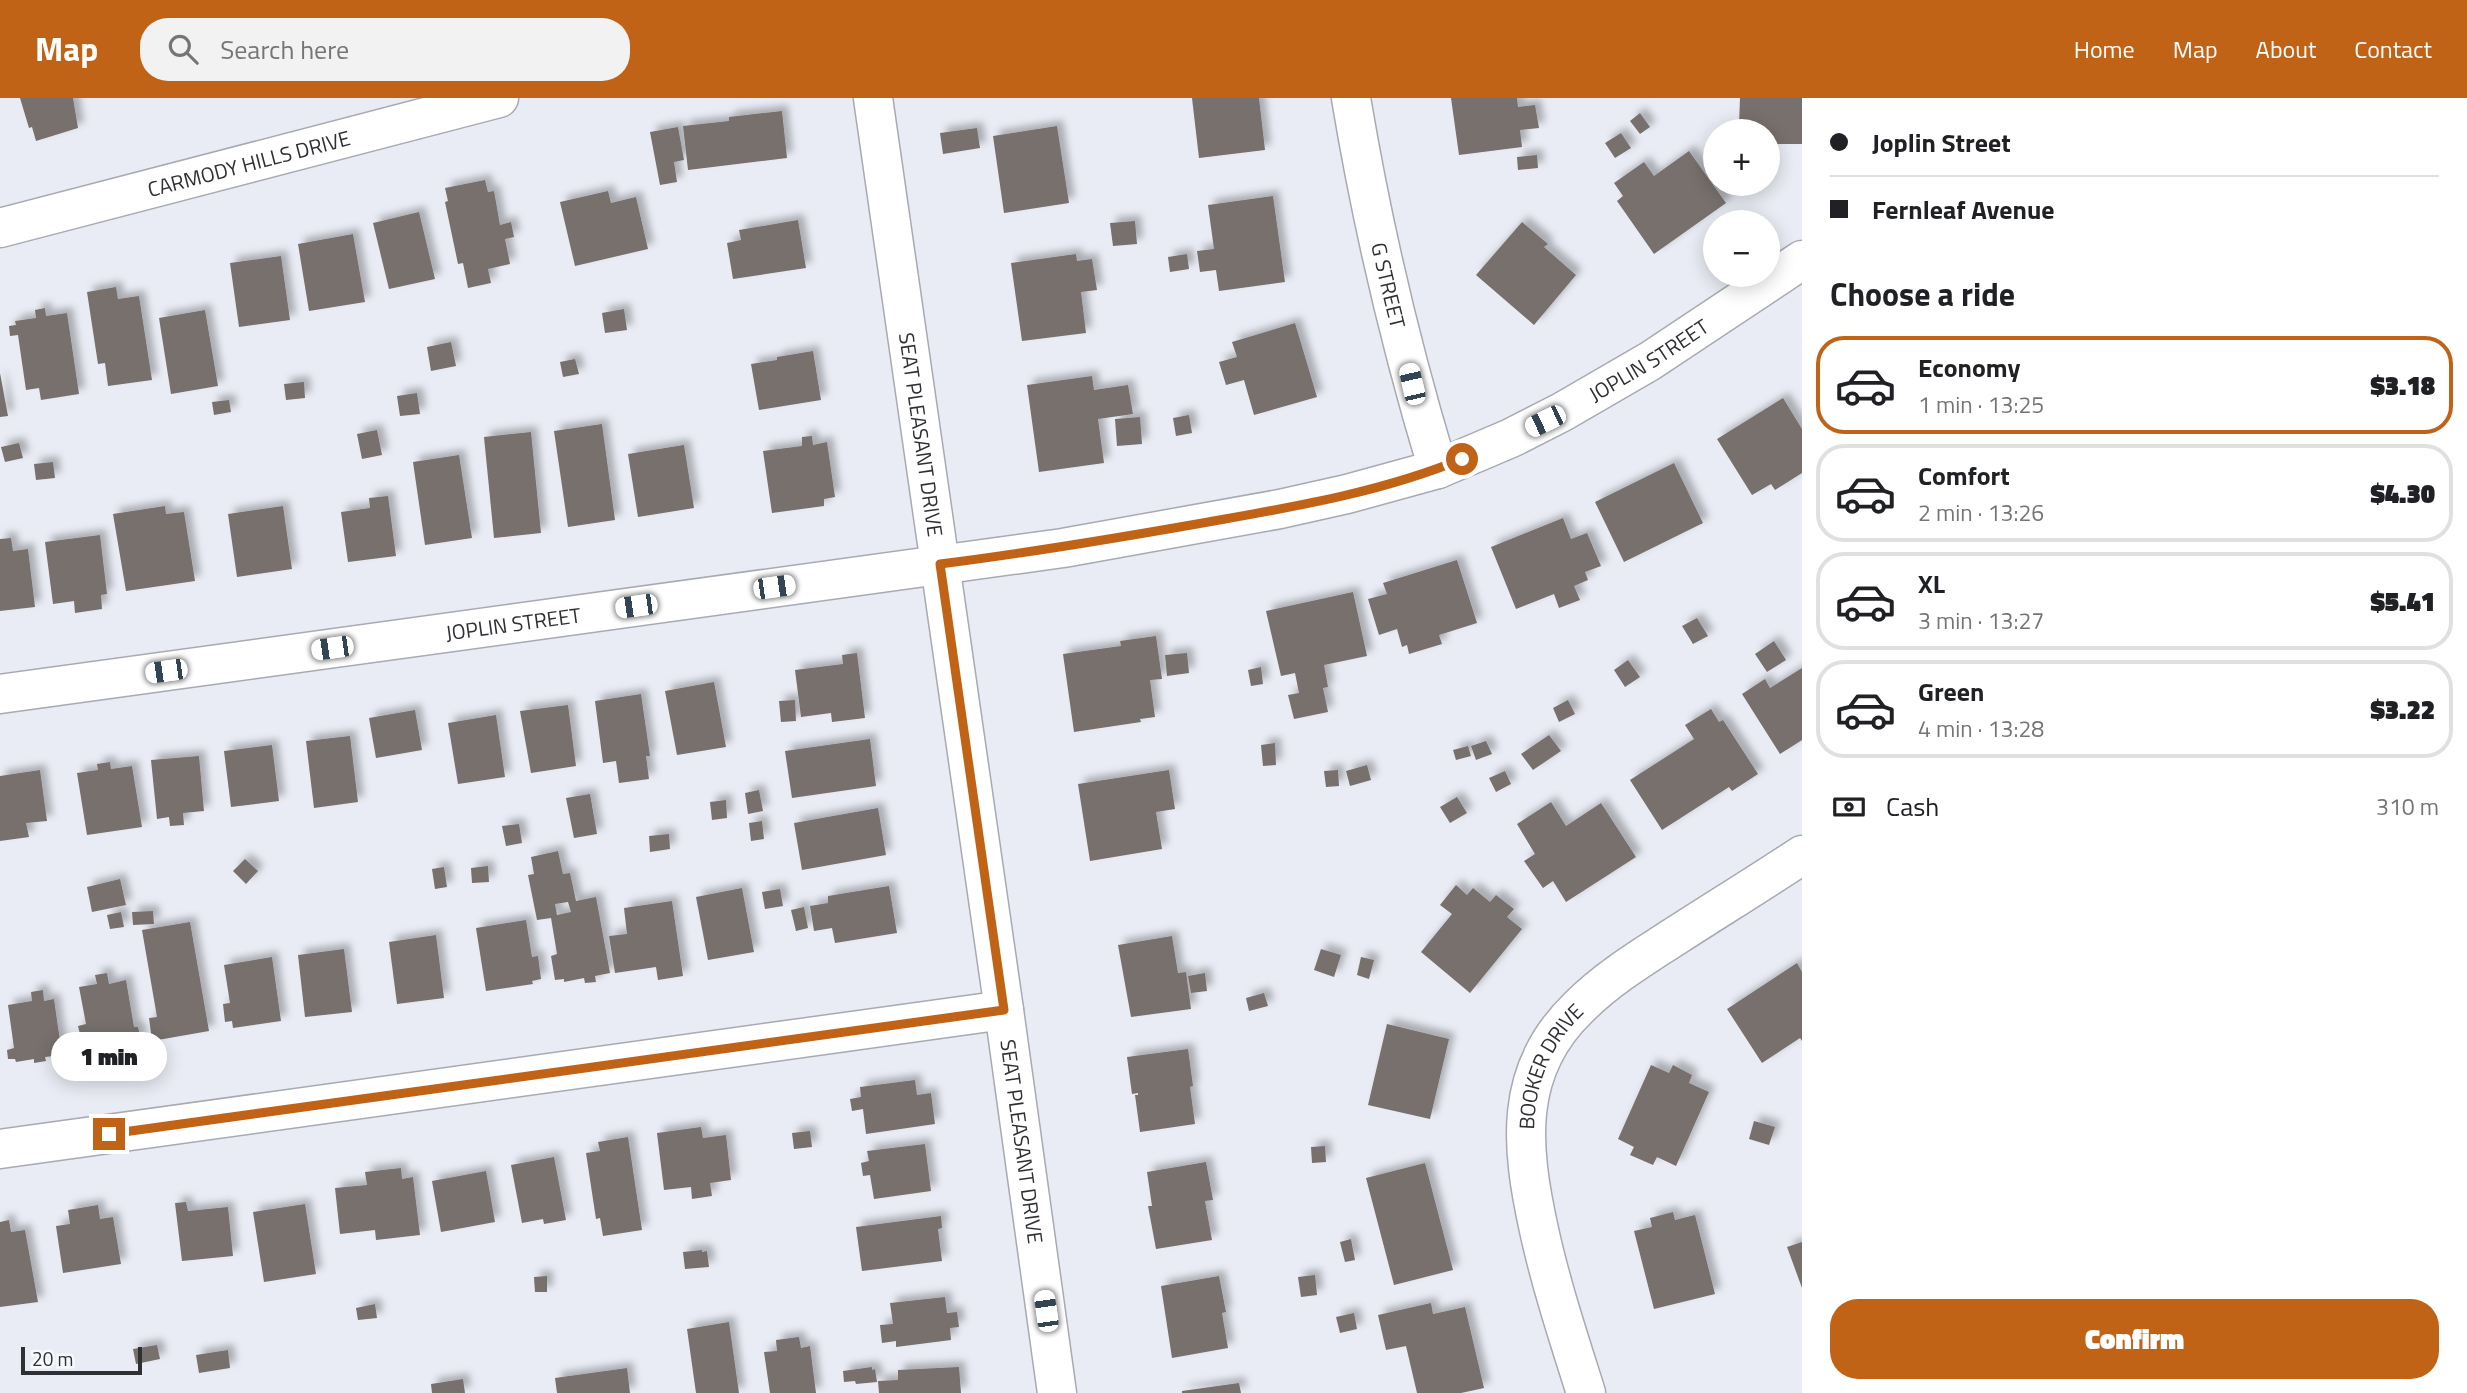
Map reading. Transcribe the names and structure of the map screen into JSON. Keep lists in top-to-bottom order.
{
  "streets": {
    "street": [
      "CARMODY HILLS DRIVE",
      "G STREET",
      "JOPLIN STREET",
      "SEAT PLEASANT DRIVE",
      "BOOKER DRIVE"
    ]
  },
  "crossings": [
    ["G STREET", "JOPLIN STREET"],
    ["JOPLIN STREET", "SEAT PLEASANT DRIVE"]
  ],
  "scale_bar": "20 m",
  "page": {
    "header": "Map",
    "search": "Search here",
    "nav": [
      "Home",
      "Map",
      "About",
      "Contact"
    ],
    "banner": ["Joplin Street", "Fernleaf Avenue"],
    "map_buttons": ["+", "−"],
    "heading": "Choose a ride",
    "list": [
      {
        "name": "Economy",
        "note": "1 min · 13:25",
        "value": "$3.18"
      },
      {
        "name": "Comfort",
        "note": "2 min · 13:26",
        "value": "$4.30"
      },
      {
        "name": "XL",
        "note": "3 min · 13:27",
        "value": "$5.41"
      },
      {
        "name": "Green",
        "note": "4 min · 13:28",
        "value": "$3.22"
      }
    ],
    "pay": ["Cash", "310 m"],
    "bubble": "1 min",
    "buttons": "Confirm",
    "scale": "20 m"
  }
}
